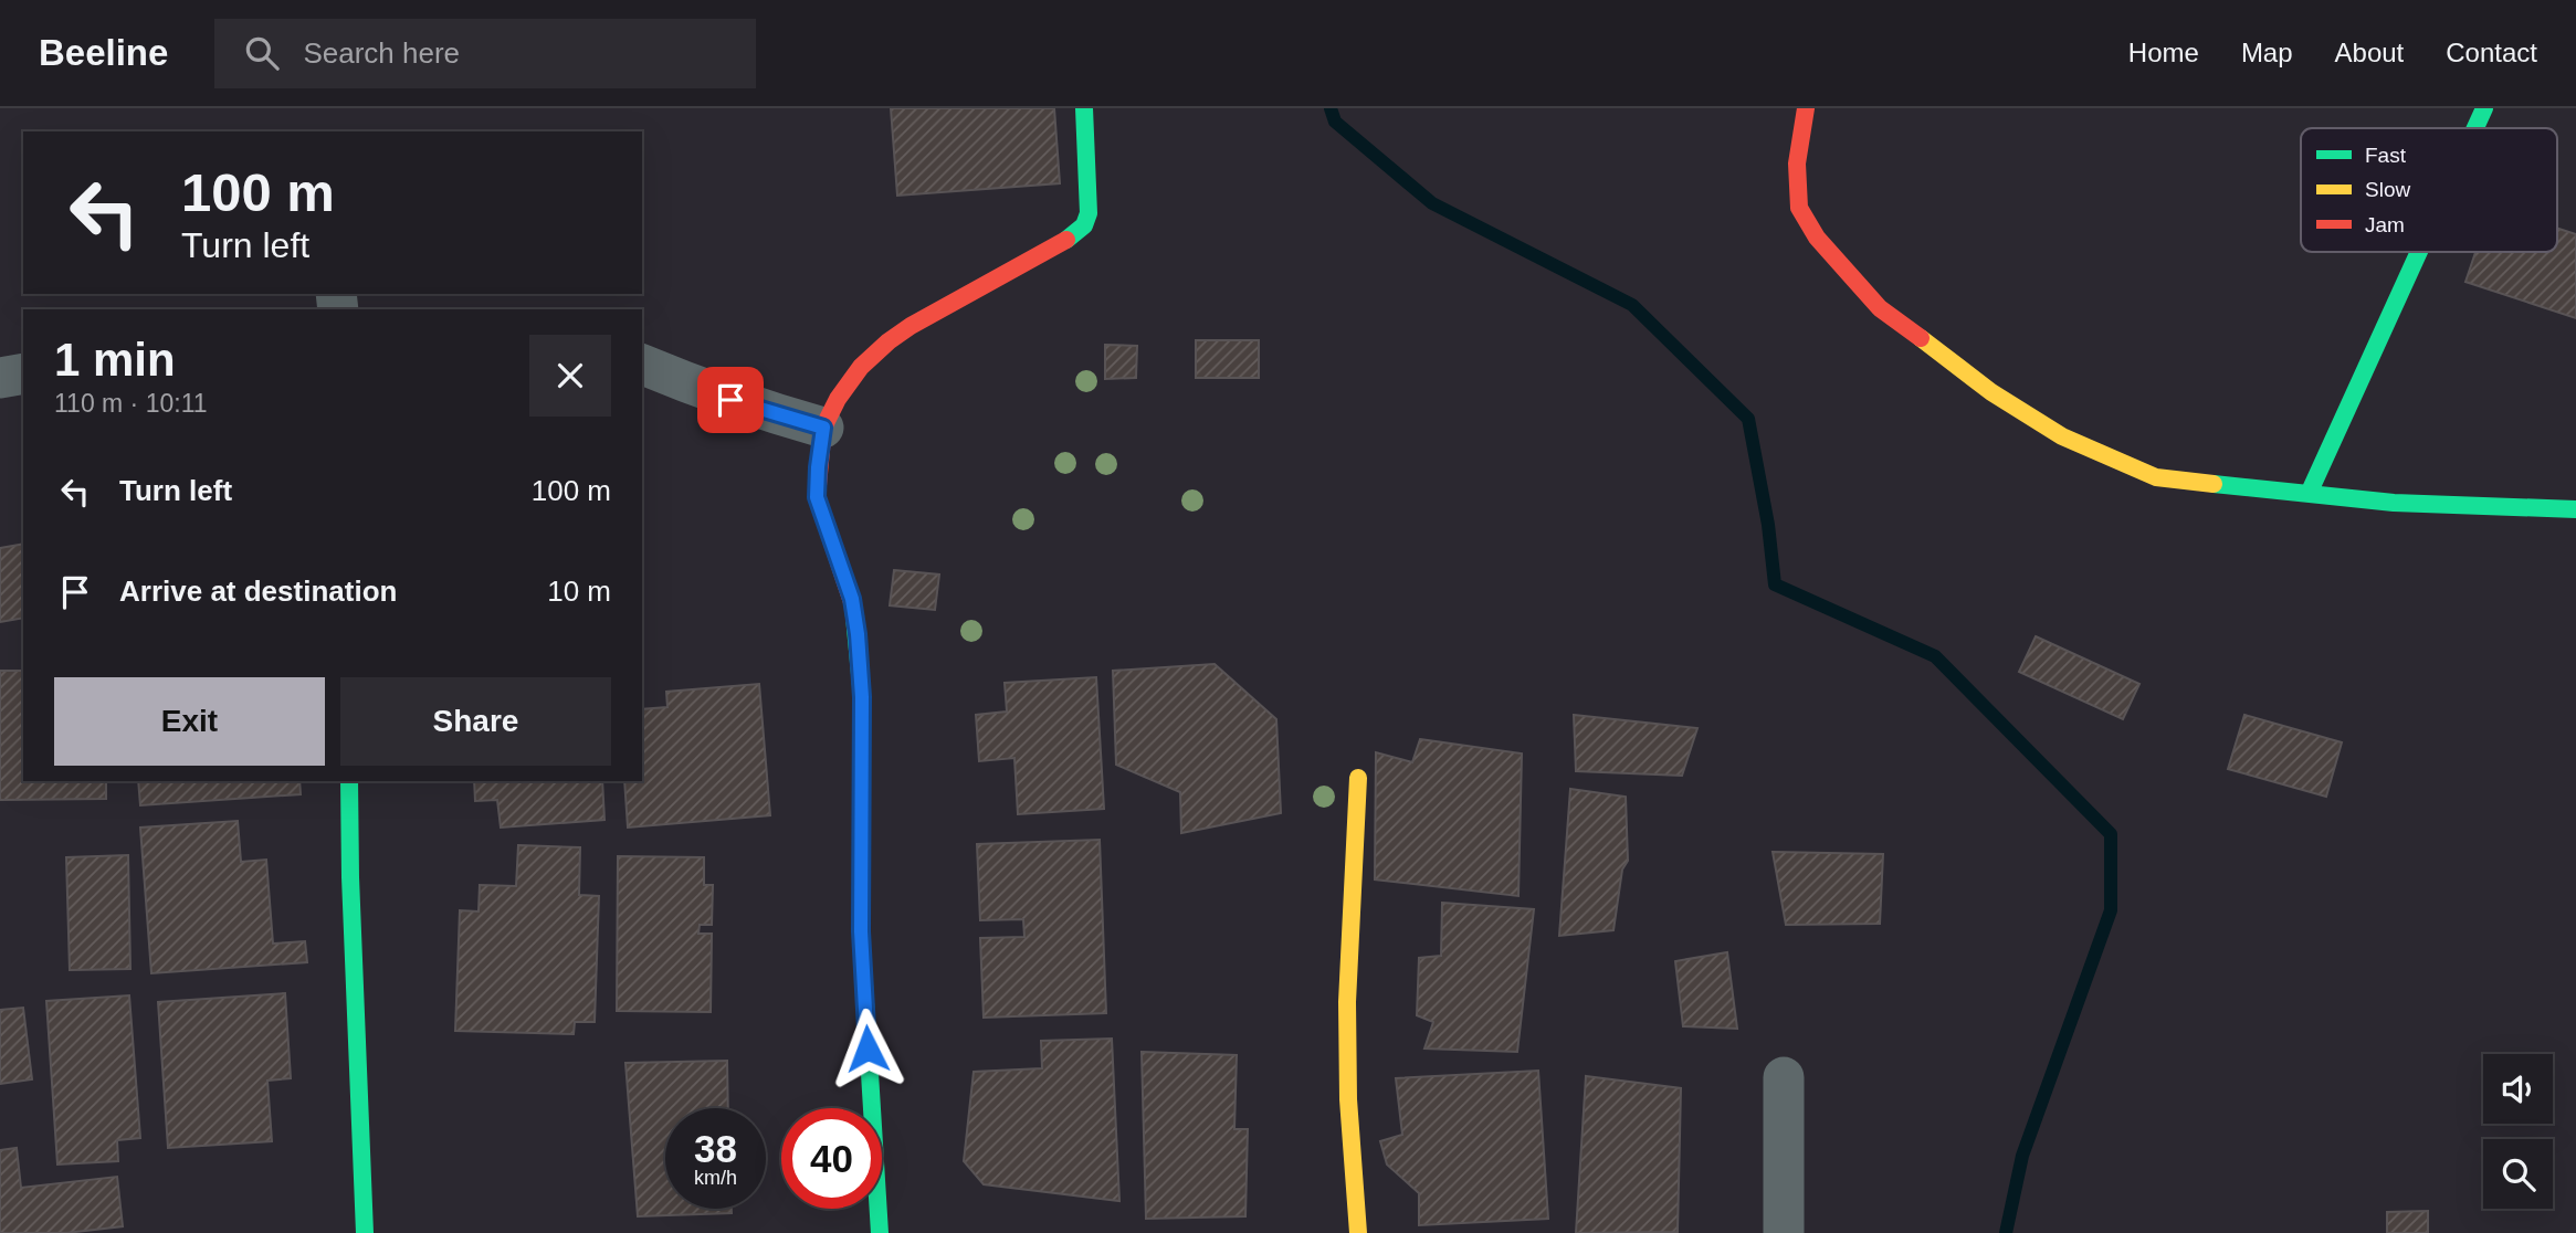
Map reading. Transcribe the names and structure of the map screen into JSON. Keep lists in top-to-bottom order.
{
  "legend": ["Fast", "Slow", "Jam"],
  "page": {
    "header": "Beeline",
    "search": "Search here",
    "nav": [
      "Home",
      "Map",
      "About",
      "Contact"
    ],
    "turn": ["100 m", "Turn left"],
    "heading": ["1 min", "110 m · 10:11"],
    "list": [
      {
        "name": "Turn left",
        "value": "100 m"
      },
      {
        "name": "Arrive at destination",
        "value": "10 m"
      }
    ],
    "buttons": ["Exit", "Share"],
    "speed": "38 km/h",
    "limit": "40"
  }
}
